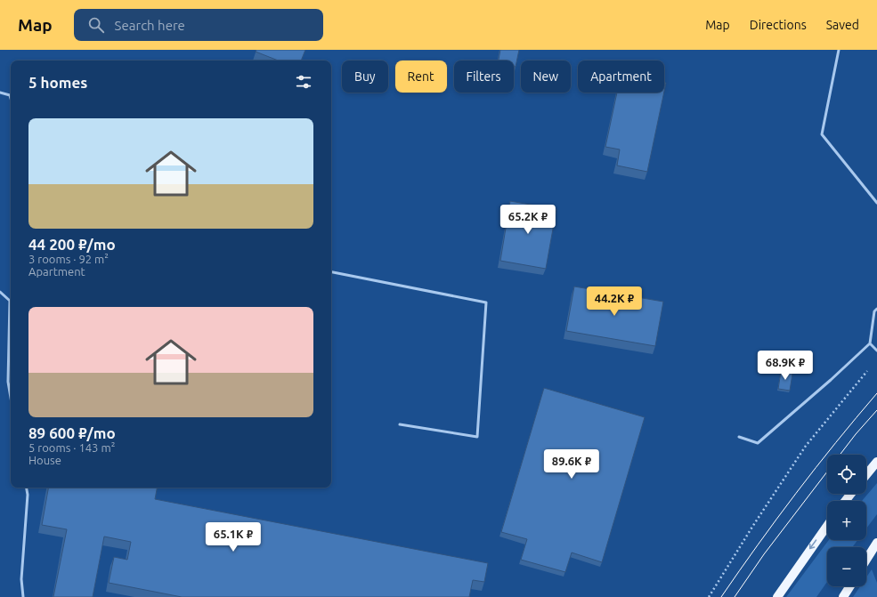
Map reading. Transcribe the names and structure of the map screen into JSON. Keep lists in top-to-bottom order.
{
  "page": {
    "header": "Map",
    "search": "Search here",
    "nav": ["Map", "Directions", "Saved"],
    "chip": [
      "Buy",
      "Rent",
      "Filters",
      "New",
      "Apartment"
    ],
    "heading": "5 homes",
    "list": [
      {
        "name": "44 200 ₽/mo",
        "note": "3 rooms · 92 m² · Apartment"
      },
      {
        "name": "89 600 ₽/mo",
        "note": "5 rooms · 143 m² · House"
      }
    ],
    "price": [
      "65.2K ₽",
      "44.2K ₽",
      "68.9K ₽",
      "89.6K ₽",
      "65.1K ₽"
    ],
    "map_buttons": ["+", "−"]
  }
}
